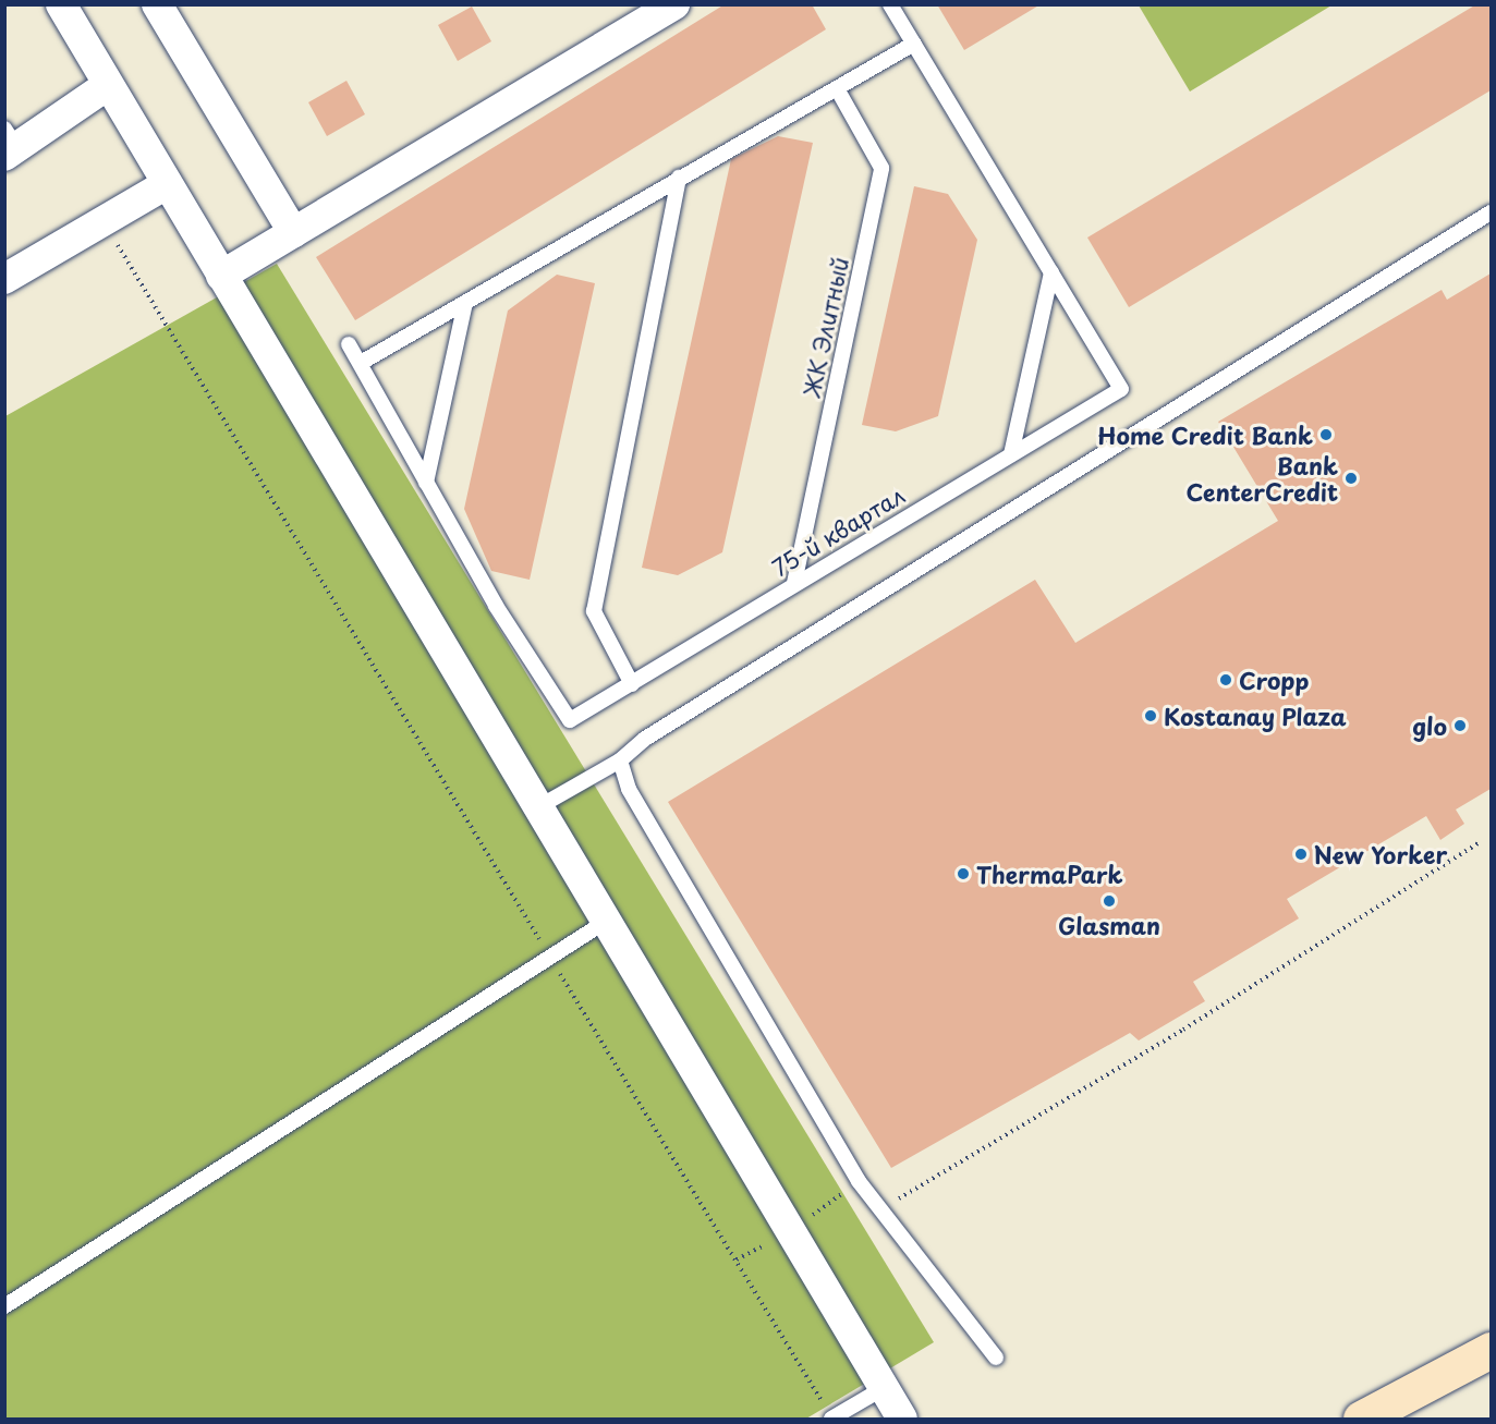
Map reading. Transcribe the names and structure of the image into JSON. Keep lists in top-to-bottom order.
{
  "streets": {
    "lane": ["ЖК Элитный", "75-й квартал"]
  },
  "crossings": [
    ["ЖК Элитный", "75-й квартал"]
  ],
  "places": [
    "Home Credit Bank",
    "Bank CenterCredit",
    "Cropp",
    "Kostanay Plaza",
    "glo",
    "New Yorker",
    "ThermaPark",
    "Glasman"
  ]
}
